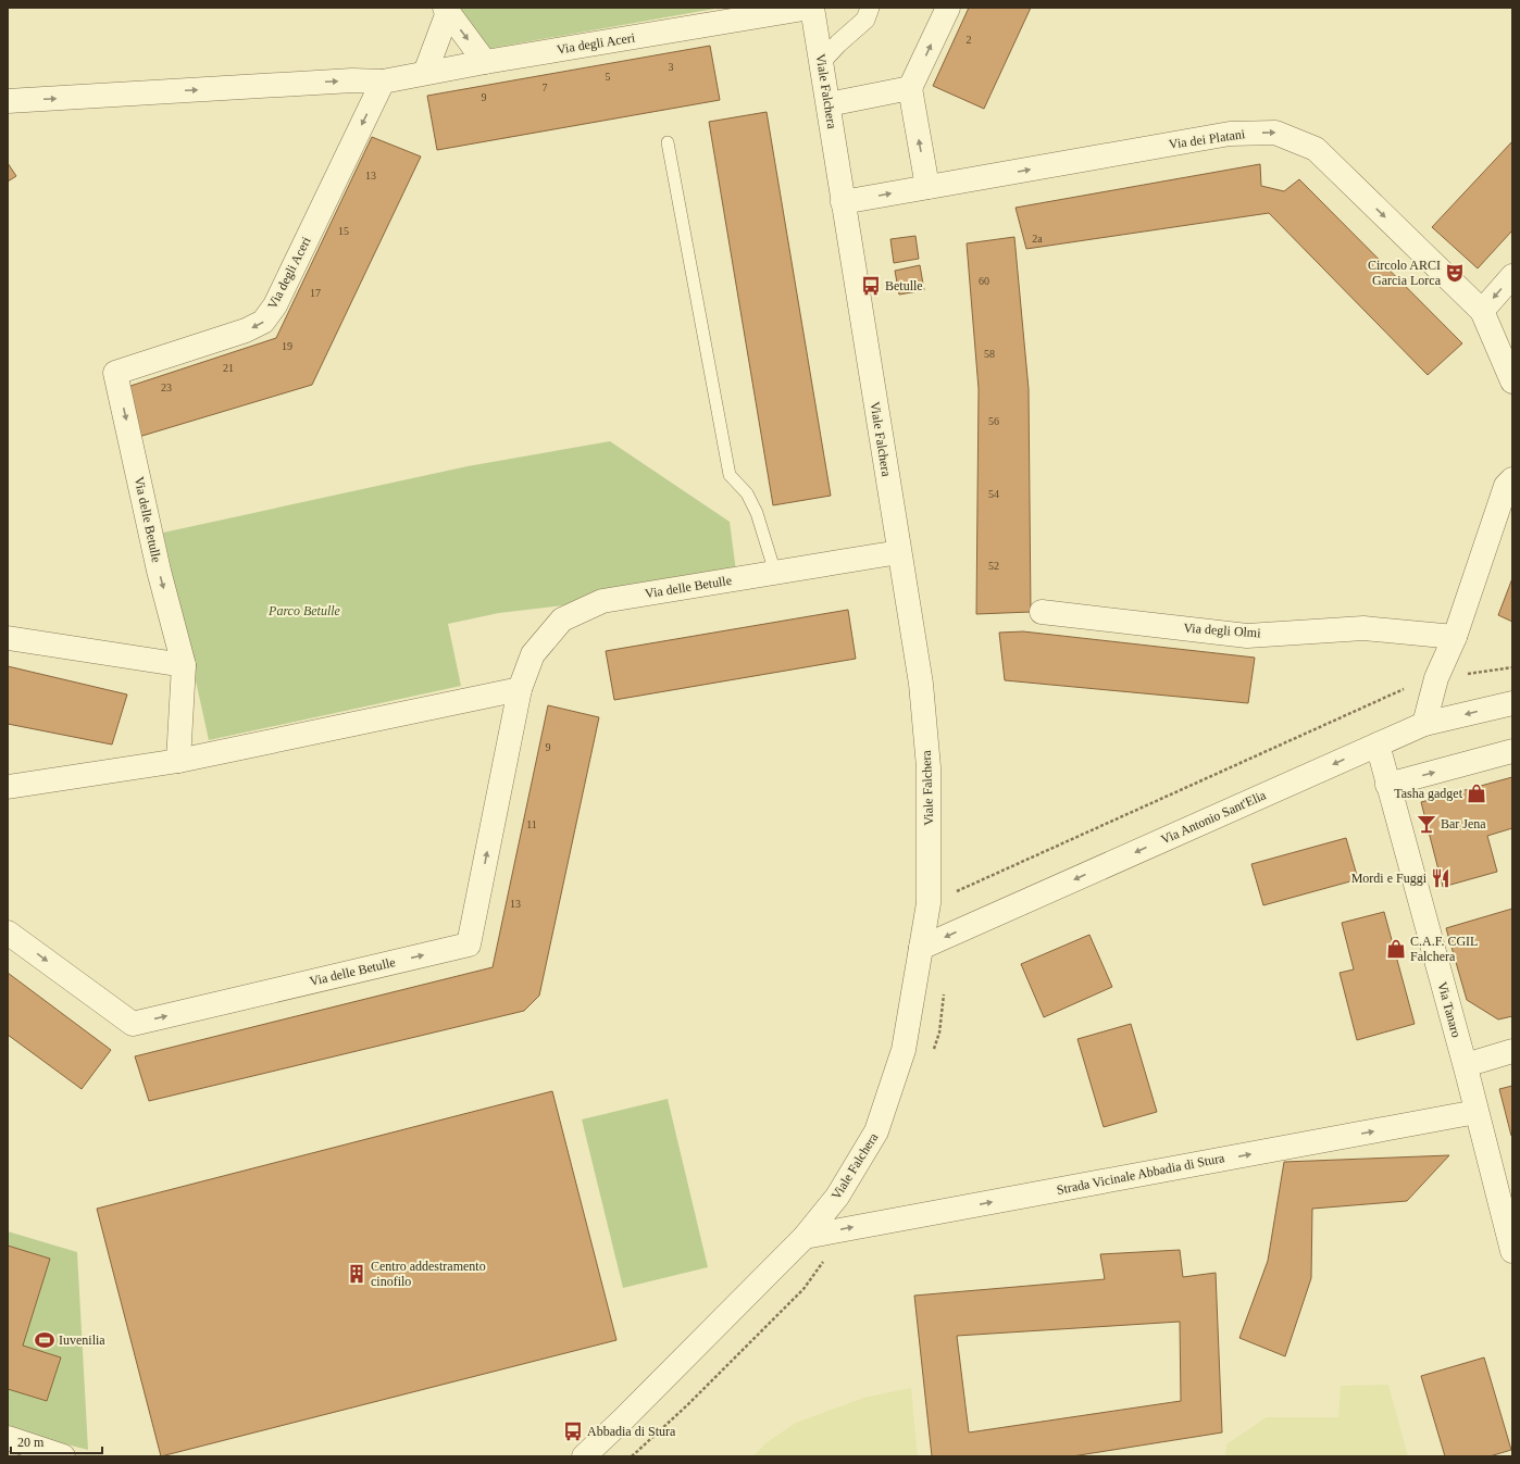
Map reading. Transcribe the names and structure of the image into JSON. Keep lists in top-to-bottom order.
{
  "streets": {
    "street": [
      "Via degli Aceri",
      "Viale Falchera",
      "Via dei Platani",
      "Via delle Betulle",
      "Via degli Olmi",
      "Via Antonio Sant'Elia",
      "Via Tanaro",
      "Strada Vicinale Abbadia di Stura"
    ]
  },
  "crossings": [
    ["Via degli Aceri", "Viale Falchera"],
    ["Via degli Aceri", "Via delle Betulle"],
    ["Viale Falchera", "Via dei Platani"],
    ["Viale Falchera", "Via delle Betulle"],
    ["Viale Falchera", "Via Antonio Sant'Elia"],
    ["Viale Falchera", "Strada Vicinale Abbadia di Stura"],
    ["Via Antonio Sant'Elia", "Via Tanaro"],
    ["Via Tanaro", "Strada Vicinale Abbadia di Stura"]
  ],
  "one_way": ["Via dei Platani", "Via Antonio Sant'Elia", "Strada Vicinale Abbadia di Stura"],
  "parks": ["Parco Betulle"],
  "places": {
    "theatre": ["Circolo ARCI Garcia Lorca"],
    "bus stop": ["Betulle", "Abbadia di Stura"],
    "shop": ["Tasha gadget", "C.A.F. CGIL Falchera"],
    "bar": ["Bar Jena"],
    "restaurant": ["Mordi e Fuggi"],
    "building": ["Centro addestramento cinofilo"],
    "sports": ["Iuvenilia"]
  },
  "house_numbers": [
    "2",
    "3",
    "5",
    "7",
    "9",
    "13",
    "15",
    "2a",
    "60",
    "17",
    "19",
    "58",
    "21",
    "23",
    "56",
    "54",
    "52",
    "9",
    "11",
    "13"
  ],
  "scale_bar": "20 m"
}
